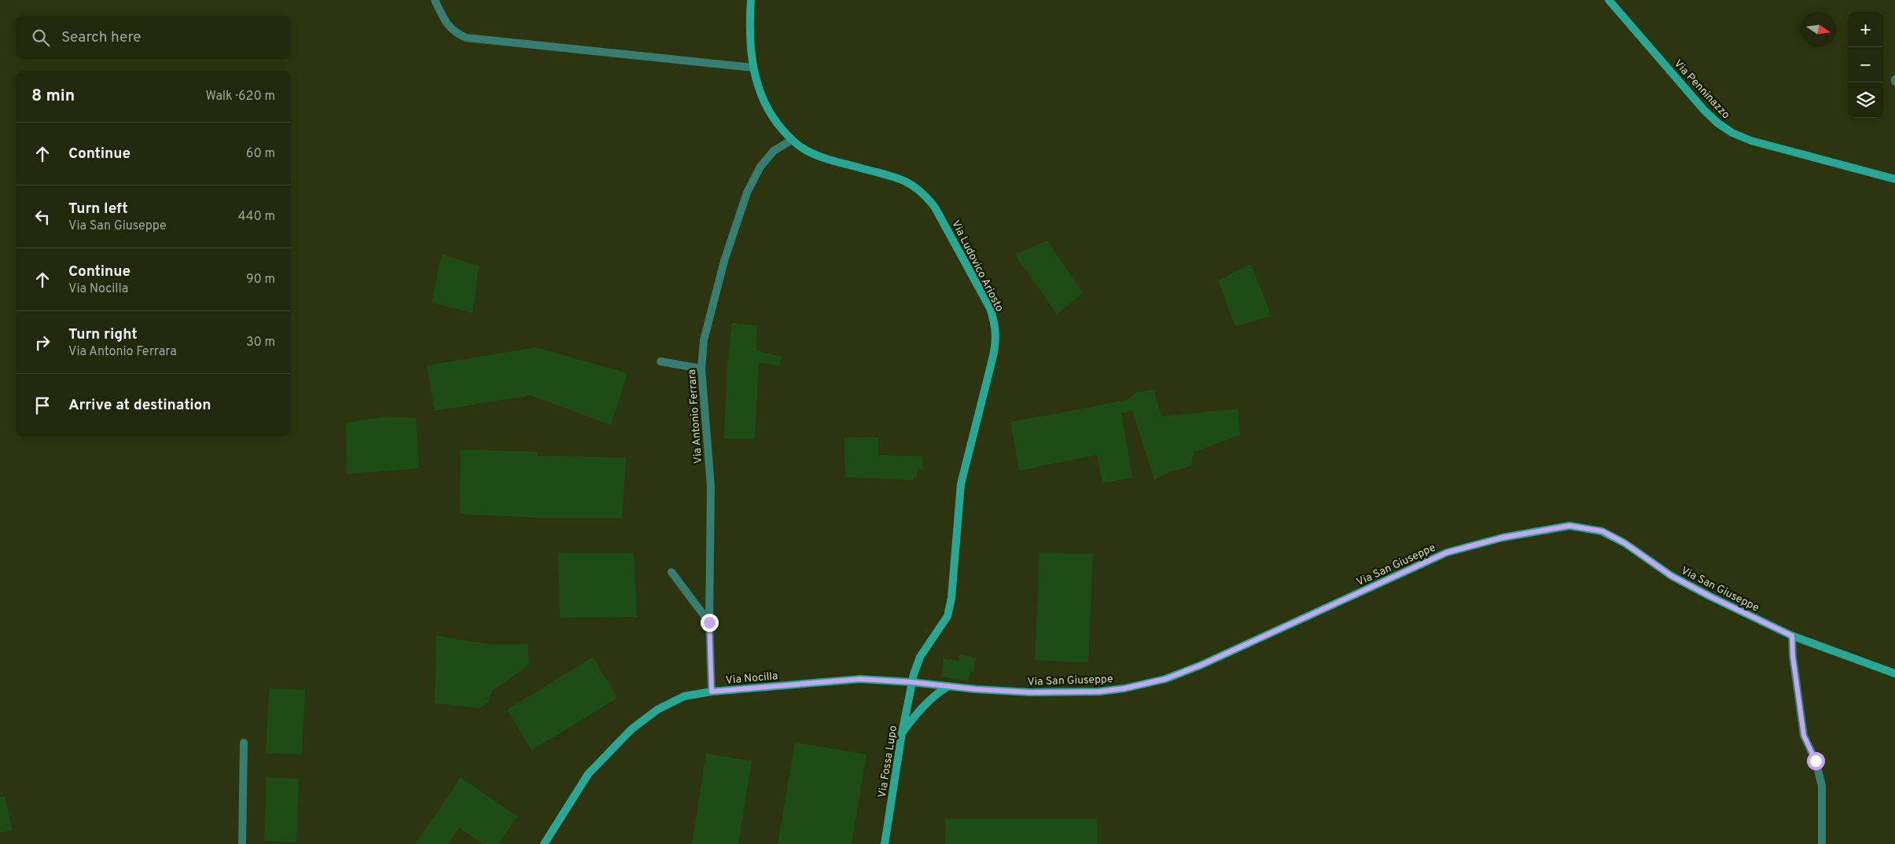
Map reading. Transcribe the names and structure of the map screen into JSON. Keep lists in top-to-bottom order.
{
  "streets": {
    "street": [
      "Via Penninazzo",
      "Via Ludovico Ariosto",
      "Via Antonio Ferrara",
      "Via San Giuseppe",
      "Via Nocilla",
      "Via Fossa Lupo"
    ]
  },
  "crossings": [
    ["Via Ludovico Ariosto", "Via Antonio Ferrara"],
    ["Via Ludovico Ariosto", "Via San Giuseppe"],
    ["Via Ludovico Ariosto", "Via Nocilla"],
    ["Via Ludovico Ariosto", "Via Fossa Lupo"],
    ["Via Antonio Ferrara", "Via Nocilla"],
    ["Via San Giuseppe", "Via Nocilla"],
    ["Via San Giuseppe", "Via Fossa Lupo"],
    ["Via Nocilla", "Via Fossa Lupo"]
  ],
  "north": "right",
  "page": {
    "map_buttons": ["+", "−"],
    "search": "Search here",
    "heading": ["8 min", "Walk · 620 m"],
    "list": [
      ["Continue", "60 m"],
      ["Turn left", "Via San Giuseppe", "440 m"],
      ["Continue", "Via Nocilla", "90 m"],
      ["Turn right", "Via Antonio Ferrara", "30 m"],
      "Arrive at destination"
    ]
  }
}
